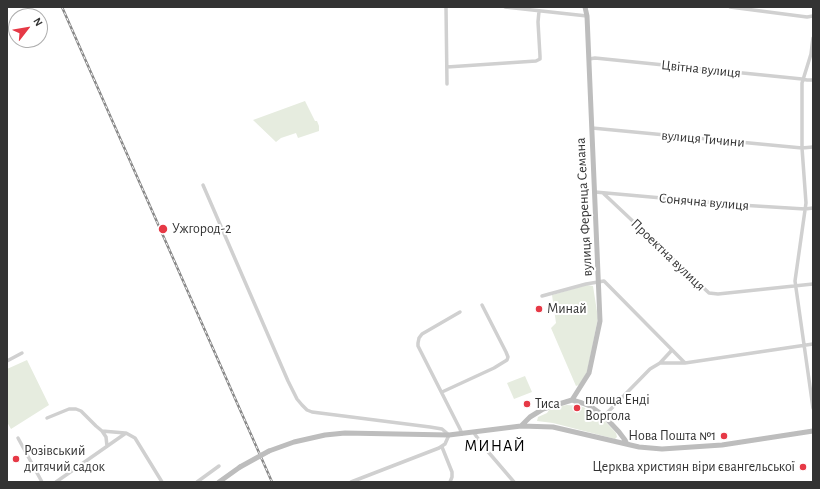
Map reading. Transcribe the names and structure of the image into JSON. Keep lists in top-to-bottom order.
{
  "streets": {
    "main road": ["вулиця Ференца Семана"],
    "street": [
      "Цвітна вулиця",
      "вулиця Тичини",
      "Сонячна вулиця",
      "Проектна вулиця"
    ]
  },
  "crossings": [
    ["Цвітна вулиця", "вулиця Ференца Семана"],
    ["вулиця Тичини", "вулиця Ференца Семана"],
    ["Сонячна вулиця", "вулиця Ференца Семана"],
    ["Сонячна вулиця", "Проектна вулиця"]
  ],
  "districts": ["МИНАЙ"],
  "places": [
    "Ужгород-2",
    "Минай",
    "Тиса",
    "площа Енді Воргола",
    "Нова Пошта №1",
    "Розівський дитячий садок",
    "Церква християн віри євангельської"
  ],
  "north": "top right"
}
